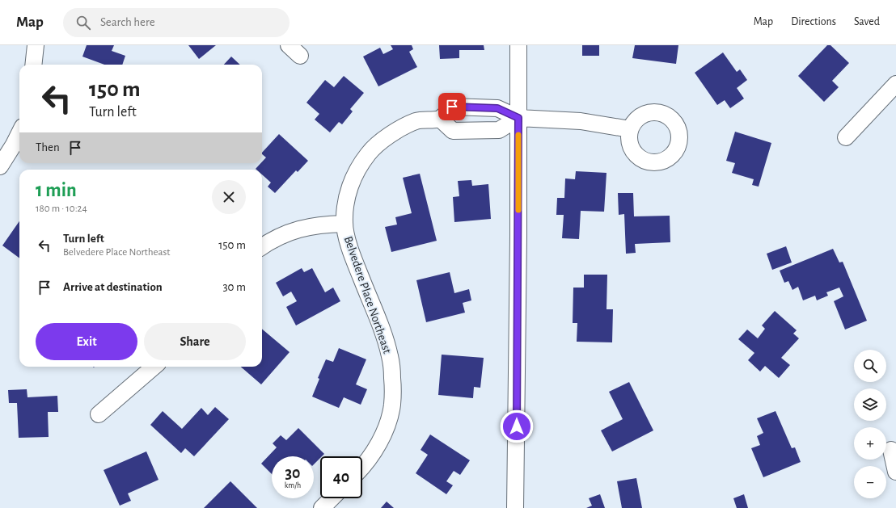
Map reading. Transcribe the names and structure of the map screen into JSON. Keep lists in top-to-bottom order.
{
  "streets": {
    "street": ["Belvedere Place Northeast"]
  },
  "page": {
    "header": "Map",
    "search": "Search here",
    "nav": ["Map", "Directions", "Saved"],
    "turn": ["150 m", "Turn left"],
    "then": "Then",
    "heading": ["1 min", "180 m · 10:24"],
    "list": [
      {
        "name": "Turn left",
        "note": "Belvedere Place Northeast",
        "value": "150 m"
      },
      {
        "name": "Arrive at destination",
        "value": "30 m"
      }
    ],
    "buttons": ["Exit", "Share"],
    "map_buttons": ["+", "−"],
    "speed": "30 km/h",
    "limit": "40"
  }
}
